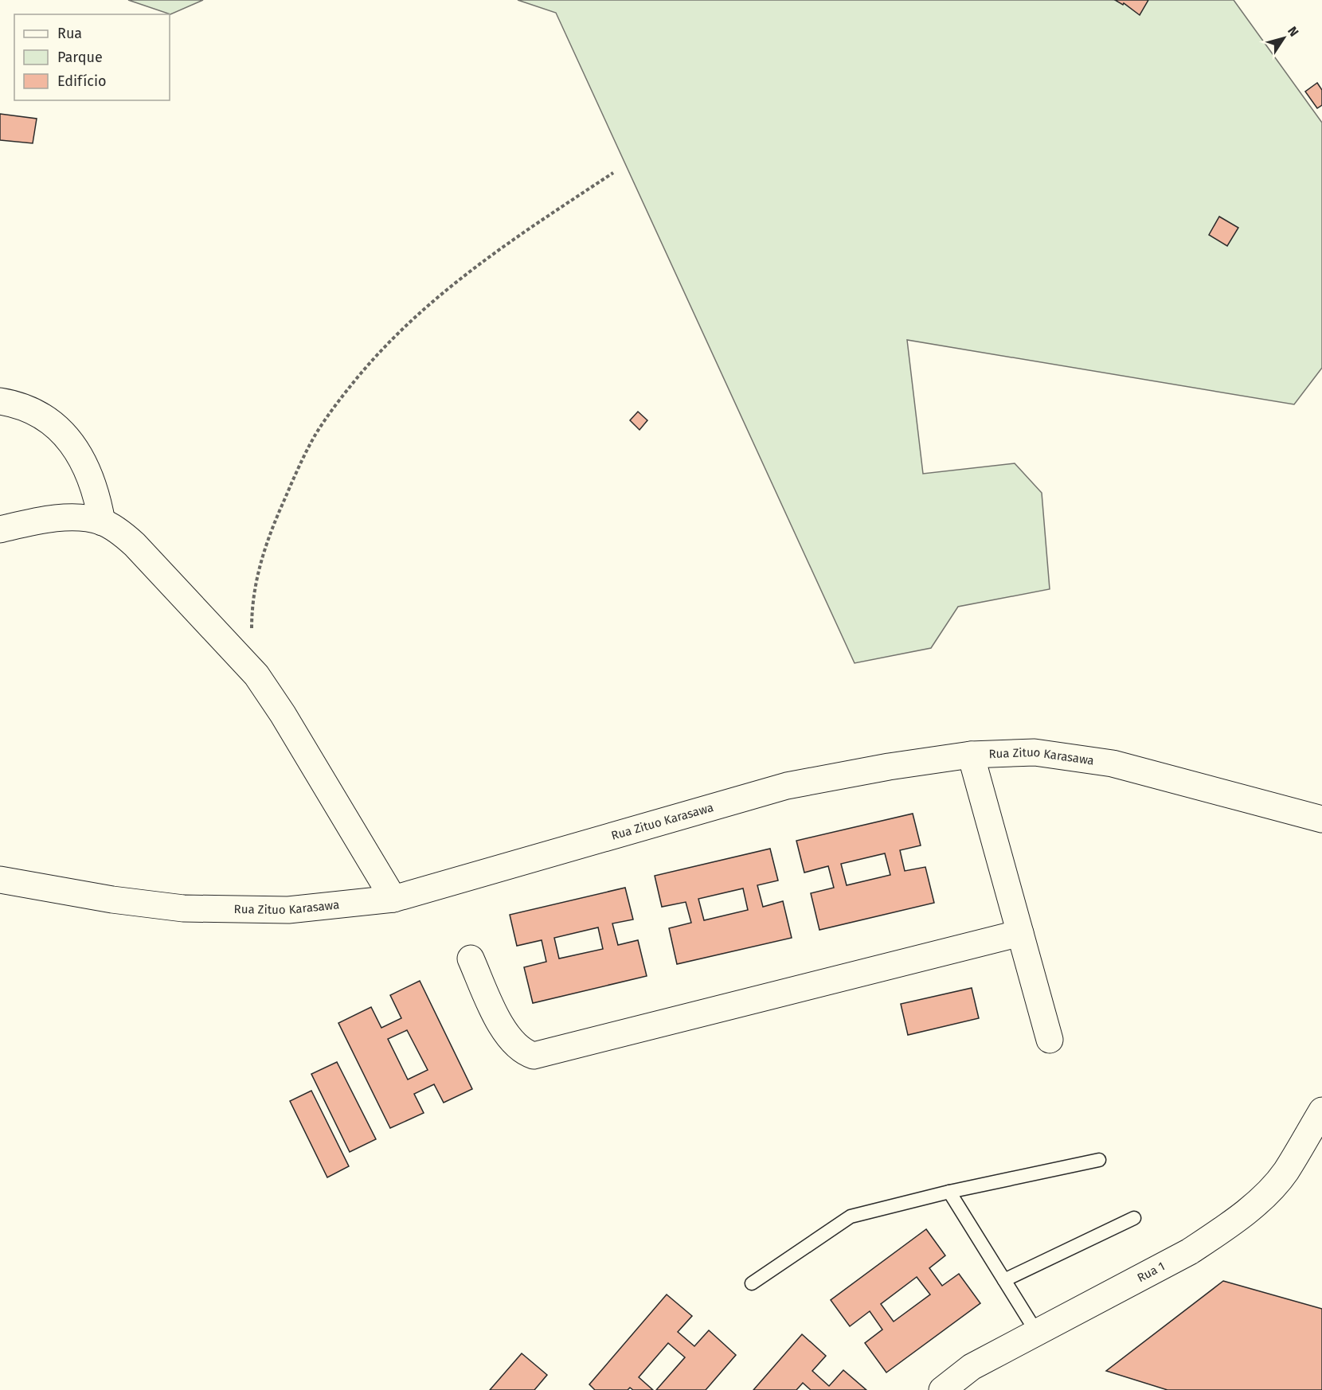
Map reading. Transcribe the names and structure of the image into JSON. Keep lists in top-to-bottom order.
{
  "streets": {
    "street": ["Rua Zituo Karasawa", "Rua 1"]
  },
  "legend": ["Rua", "Parque", "Edifício"],
  "north": "top right"
}
